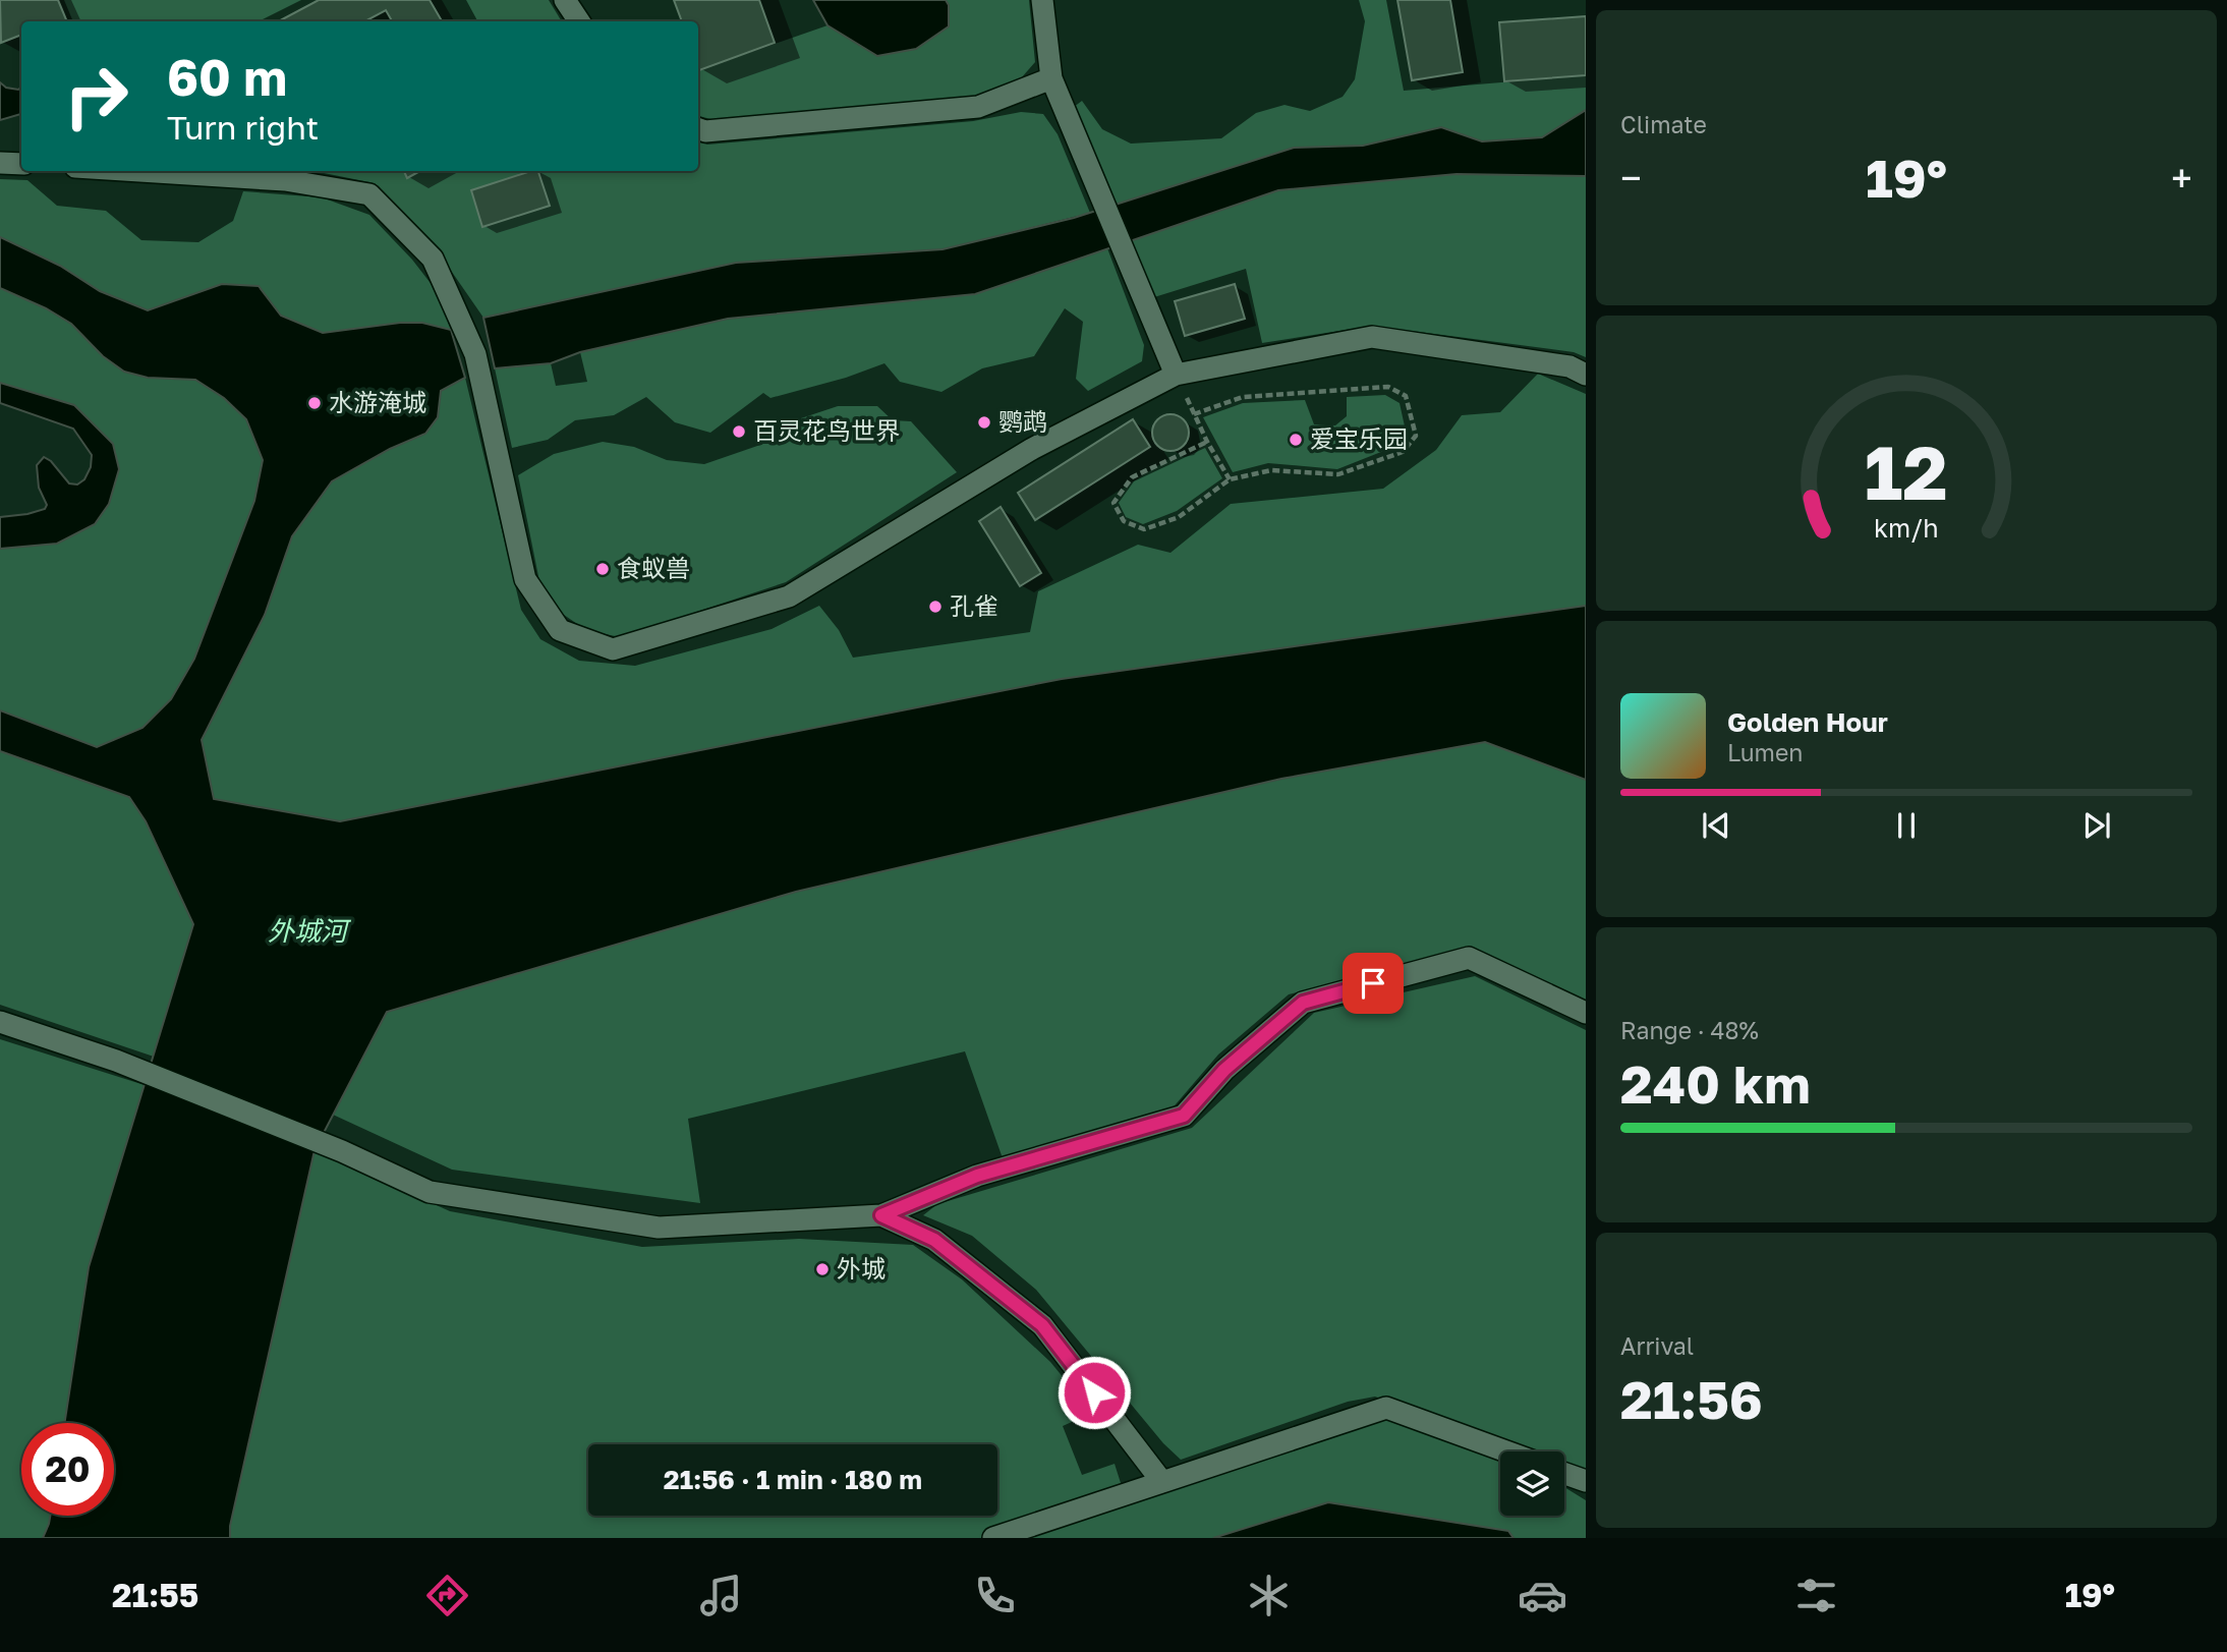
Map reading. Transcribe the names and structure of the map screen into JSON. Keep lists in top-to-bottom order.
{
  "water": ["外城河"],
  "places": [
    "水游淹城",
    "鹦鹉",
    "百灵花鸟世界",
    "爱宝乐园",
    "食蚁兽",
    "孔雀",
    "外城"
  ],
  "page": {
    "tile": [
      "Climate",
      ["Range · 48%", "240 km"],
      ["Arrival", "21:56"]
    ],
    "turn": ["60 m", "Turn right"],
    "heat": ["−", "19°", "+"],
    "song": ["Golden Hour", "Lumen"],
    "limit": "20",
    "trip": "21:56 · 1 min · 180 m",
    "tabs": ["21:55", "19°"],
    "gauge": ["12", "km/h"]
  }
}
